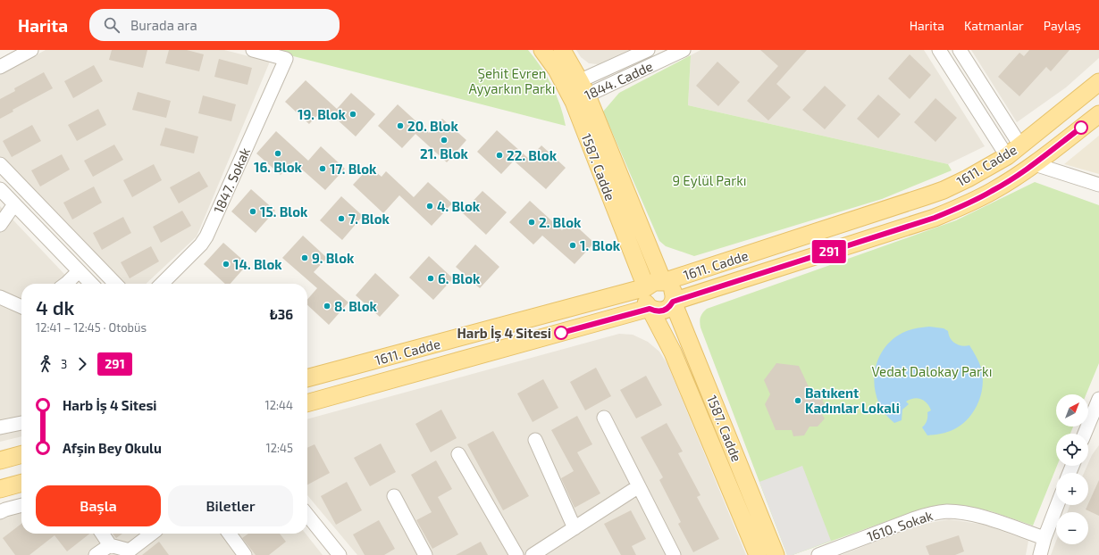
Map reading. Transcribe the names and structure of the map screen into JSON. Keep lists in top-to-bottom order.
{
  "streets": {
    "main road": ["1611. Cadde", "1587. Cadde"],
    "street": ["1844. Cadde", "1847. Sokak", "1610. Sokak"]
  },
  "crossings": [
    ["1844. Cadde", "1587. Cadde"],
    ["1611. Cadde", "1587. Cadde"]
  ],
  "parks": ["Şehit Evren Ayyarkın Parkı", "9 Eylül Parkı", "Vedat Dalokay Parkı"],
  "places": [
    "19. Blok",
    "20. Blok",
    "21. Blok",
    "16. Blok",
    "22. Blok",
    "17. Blok",
    "4. Blok",
    "15. Blok",
    "7. Blok",
    "2. Blok",
    "1. Blok",
    "9. Blok",
    "14. Blok",
    "6. Blok",
    "8. Blok",
    "Harb İş 4 Sitesi",
    "Batıkent Kadınlar Lokali"
  ],
  "lines": ["bus line 291"],
  "north": "top right",
  "page": {
    "header": "Harita",
    "search": "Burada ara",
    "nav": ["Harita", "Katmanlar", "Paylaş"],
    "on_map": "291",
    "heading": ["4 dk", "12:41 – 12:45 · Otobüs", "₺36"],
    "legs": ["3", "291"],
    "list": [
      {
        "name": "Harb İş 4 Sitesi",
        "value": "12:44"
      },
      {
        "name": "Afşin Bey Okulu",
        "value": "12:45"
      }
    ],
    "map_buttons": ["+", "−"],
    "buttons": ["Başla", "Biletler"]
  }
}
